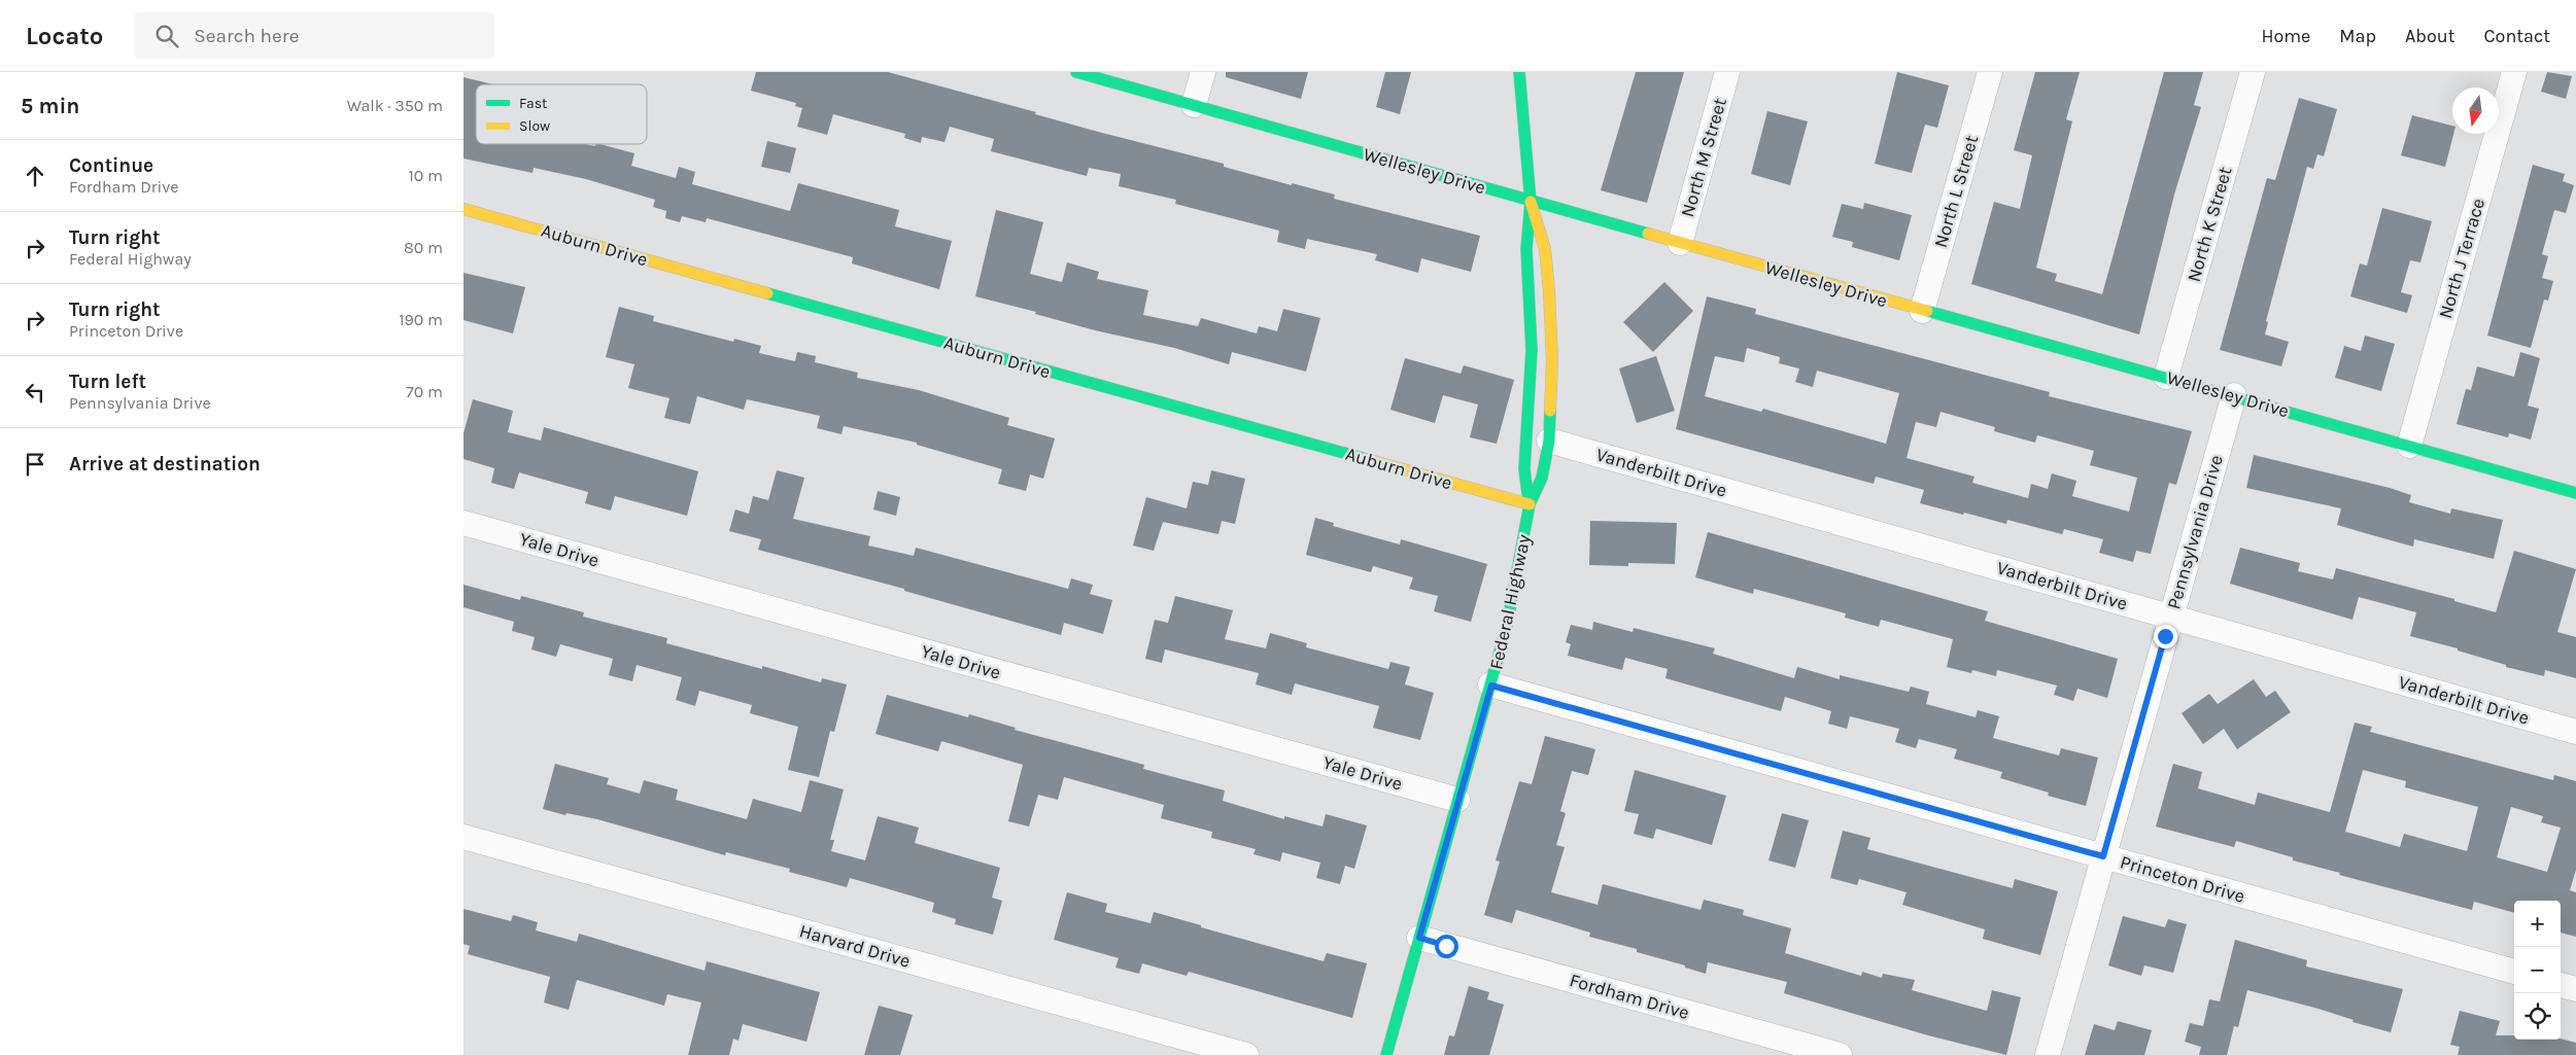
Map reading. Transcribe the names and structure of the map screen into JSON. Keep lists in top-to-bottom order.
{
  "streets": {
    "street": [
      "North M Street",
      "Wellesley Drive",
      "North L Street",
      "North K Street",
      "Auburn Drive",
      "North J Terrace",
      "Vanderbilt Drive",
      "Pennsylvania Drive",
      "Yale Drive",
      "Federal Highway",
      "Princeton Drive",
      "Harvard Drive",
      "Fordham Drive"
    ]
  },
  "crossings": [
    ["North M Street", "Wellesley Drive"],
    ["Wellesley Drive", "North L Street"],
    ["Wellesley Drive", "North K Street"],
    ["Wellesley Drive", "North J Terrace"],
    ["Wellesley Drive", "Pennsylvania Drive"],
    ["Wellesley Drive", "Federal Highway"],
    ["Auburn Drive", "Federal Highway"],
    ["Vanderbilt Drive", "Pennsylvania Drive"],
    ["Vanderbilt Drive", "Federal Highway"],
    ["Pennsylvania Drive", "Princeton Drive"],
    ["Yale Drive", "Federal Highway"],
    ["Federal Highway", "Princeton Drive"],
    ["Federal Highway", "Fordham Drive"]
  ],
  "legend": ["Fast", "Slow"],
  "north": "bottom",
  "page": {
    "header": "Locato",
    "search": "Search here",
    "nav": [
      "Home",
      "Map",
      "About",
      "Contact"
    ],
    "heading": ["5 min", "Walk · 350 m"],
    "list": [
      ["Continue", "Fordham Drive", "10 m"],
      ["Turn right", "Federal Highway", "80 m"],
      ["Turn right", "Princeton Drive", "190 m"],
      ["Turn left", "Pennsylvania Drive", "70 m"],
      "Arrive at destination"
    ],
    "map_buttons": ["+", "−"]
  }
}
